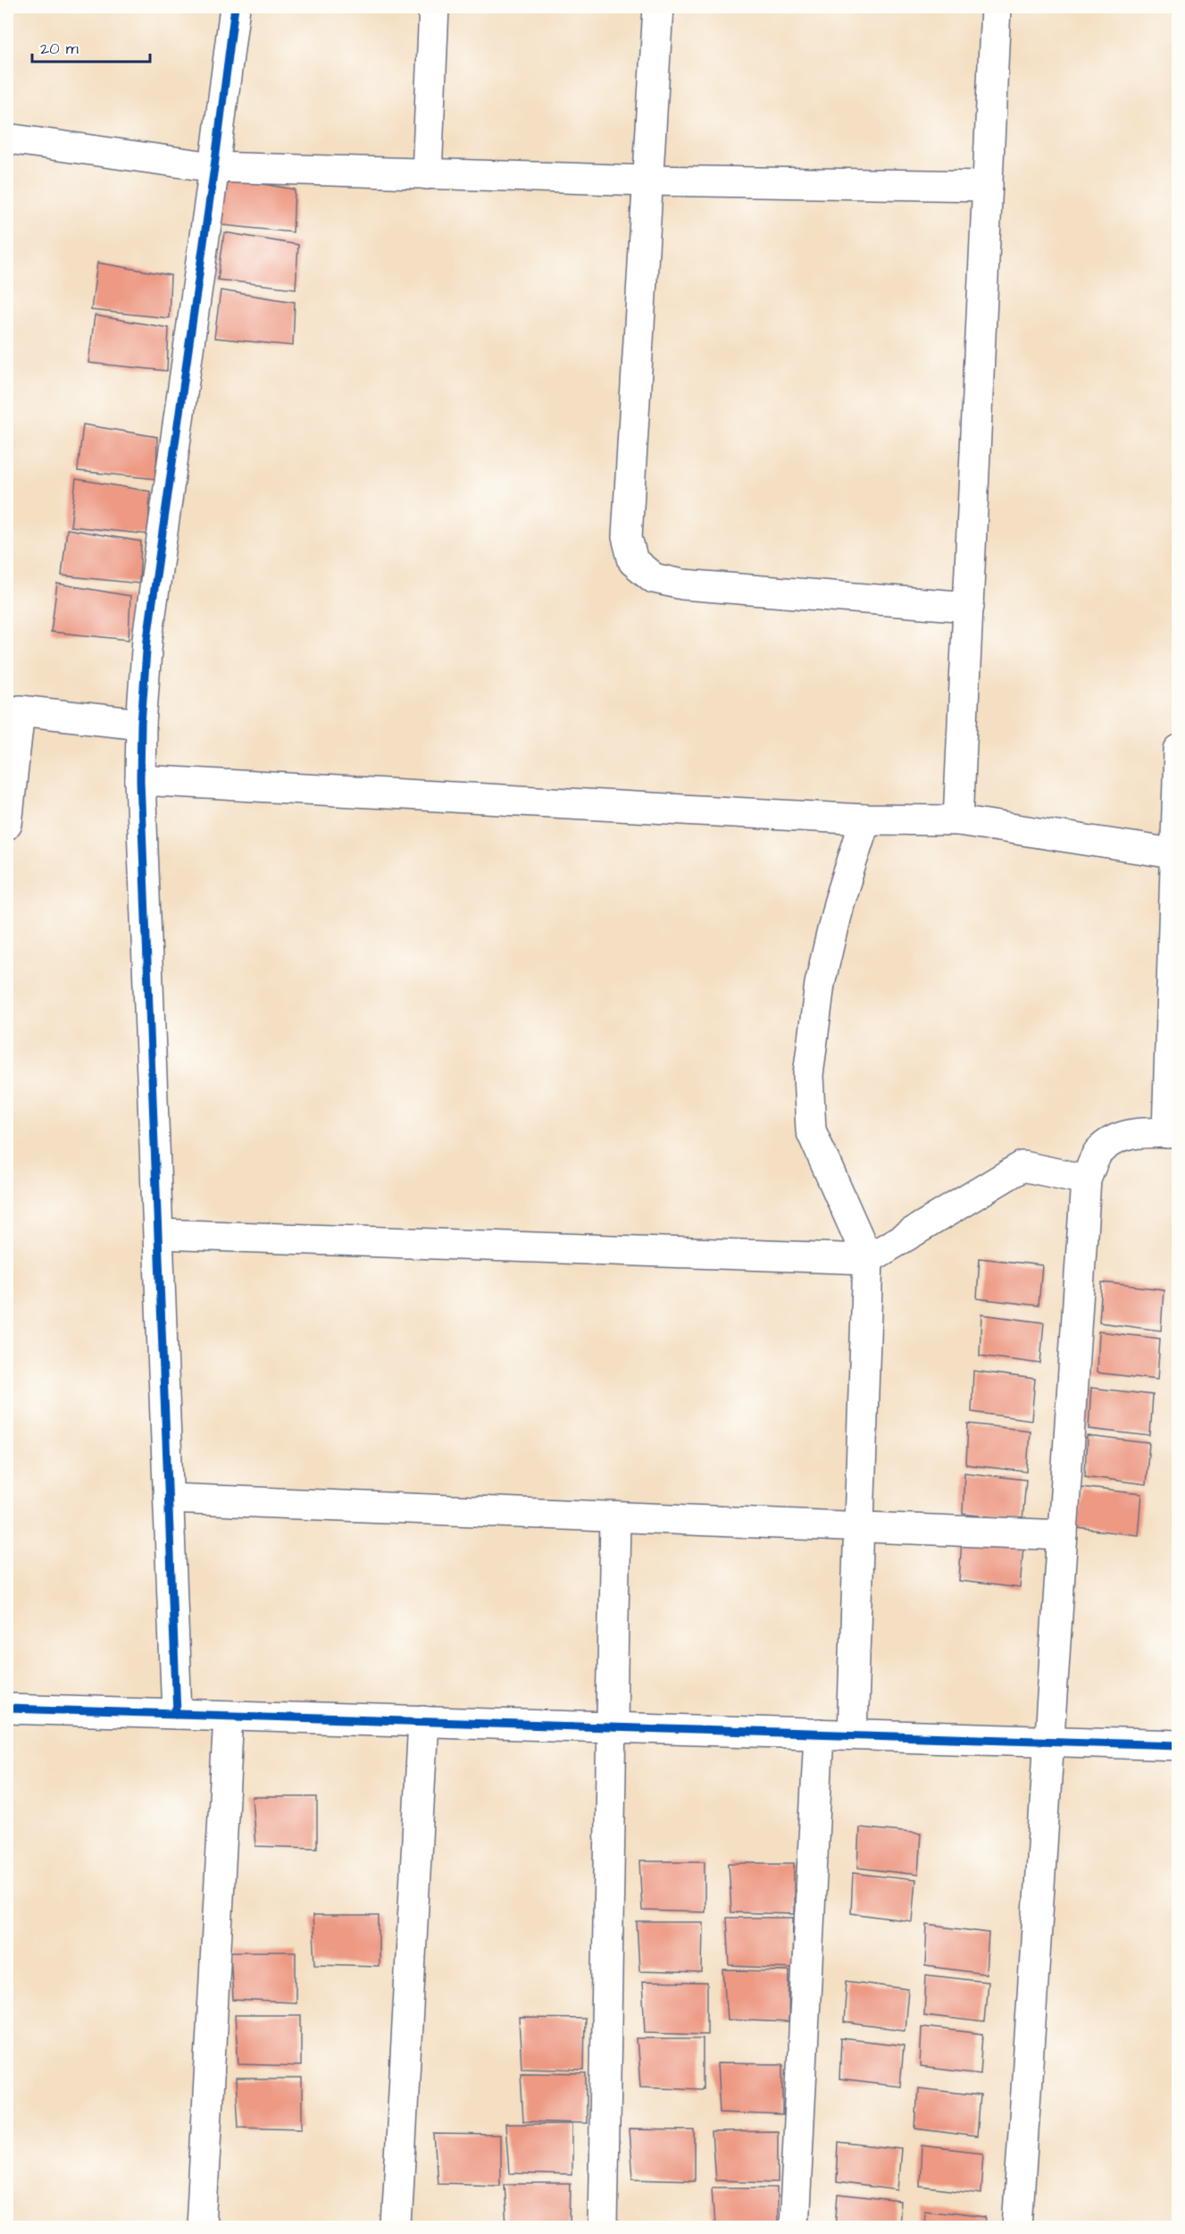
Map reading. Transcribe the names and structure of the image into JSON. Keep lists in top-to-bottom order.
{
  "scale_bar": "20 m"
}
